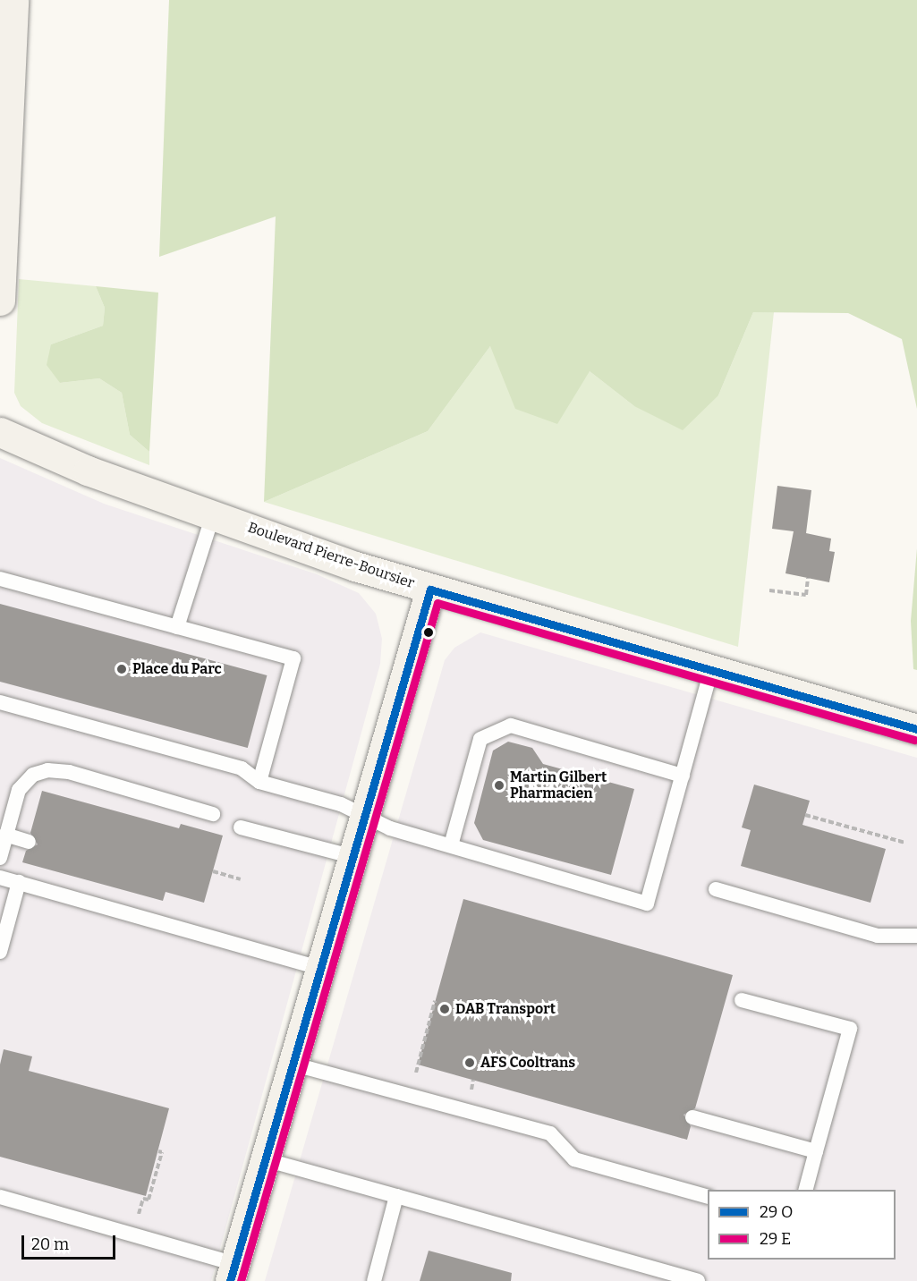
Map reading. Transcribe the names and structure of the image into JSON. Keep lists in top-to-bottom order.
{
  "streets": {
    "street": ["Boulevard Pierre-Boursier"]
  },
  "places": [
    "Place du Parc",
    "Martin Gilbert Pharmacien",
    "DAB Transport",
    "AFS Cooltrans"
  ],
  "legend": ["29 O", "29 E"],
  "scale_bar": "20 m"
}
